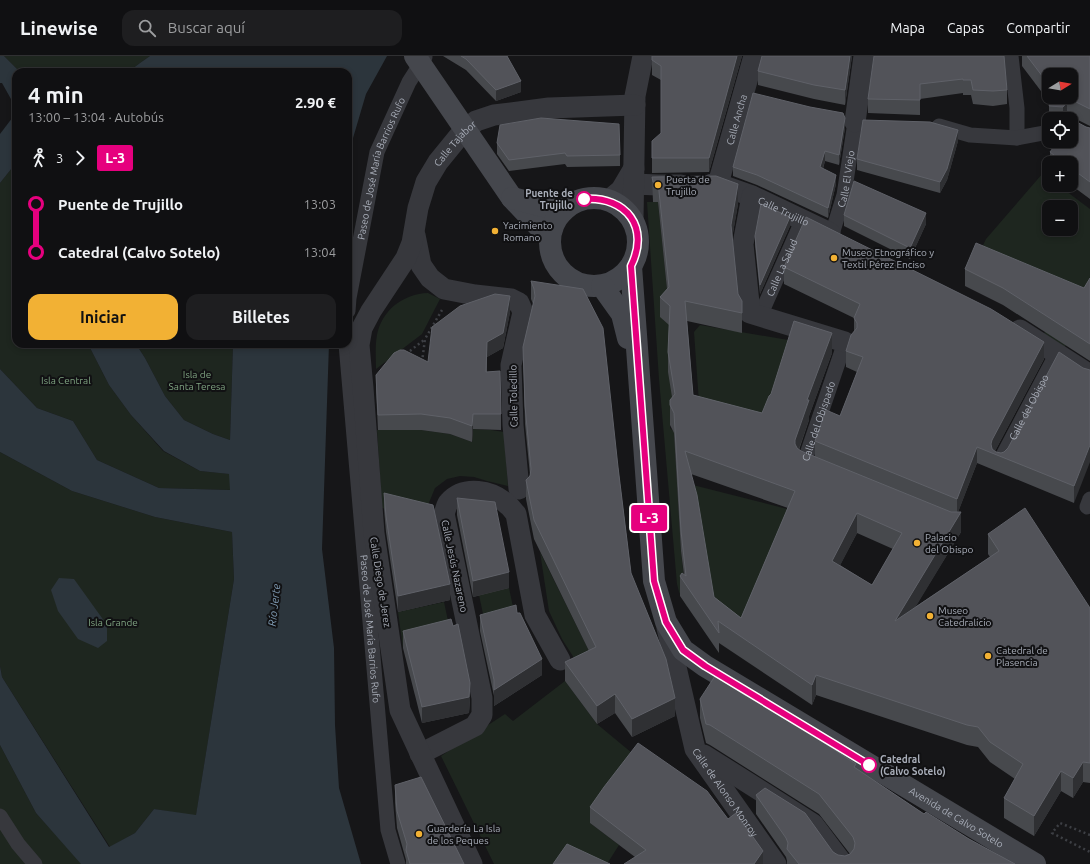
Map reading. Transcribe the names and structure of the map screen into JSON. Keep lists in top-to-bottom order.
{
  "streets": {
    "main road": ["Avenida de Calvo Sotelo"],
    "street": [
      "Calle Ancha",
      "Calle Tajabor",
      "Paseo de José María Barrios Rufo",
      "Calle El Viejo",
      "Calle Trujillo",
      "Calle La Salud",
      "Calle Toledillo",
      "Calle del Obispo",
      "Calle del Obispado",
      "Calle Jesús Nazareno",
      "Calle Diego de Jerez",
      "Calle de Alonso Monroy"
    ]
  },
  "crossings": [
    ["Calle Ancha", "Calle Trujillo"],
    ["Calle Tajabor", "Calle Toledillo"],
    ["Calle Tajabor", "Calle Diego de Jerez"],
    ["Calle El Viejo", "Calle Trujillo"],
    ["Calle Trujillo", "Calle La Salud"],
    ["Calle La Salud", "Calle del Obispado"],
    ["Calle Jesús Nazareno", "Calle Diego de Jerez"],
    ["Calle de Alonso Monroy", "Avenida de Calvo Sotelo"]
  ],
  "water": ["Río Jerte"],
  "parks": ["Isla de Santa Teresa", "Isla Central", "Isla Grande"],
  "places": [
    "Puerta de Trujillo",
    "Puente de Trujillo",
    "Yacimiento Romano",
    "Museo Etnográfico y Textil Pérez Enciso",
    "Palacio del Obispo",
    "Museo Catedralicio",
    "Catedral de Plasencia",
    "Catedral (Calvo Sotelo)",
    "Guardería La Isla de los Peques"
  ],
  "lines": ["bus line L-3"],
  "north": "right",
  "page": {
    "header": "Linewise",
    "search": "Buscar aquí",
    "nav": ["Mapa", "Capas", "Compartir"],
    "on_map": "L-3",
    "map_buttons": ["+", "−"],
    "heading": ["4 min", "13:00 – 13:04 · Autobús", "2.90 €"],
    "legs": ["3", "L-3"],
    "list": [
      {
        "name": "Puente de Trujillo",
        "value": "13:03"
      },
      {
        "name": "Catedral (Calvo Sotelo)",
        "value": "13:04"
      }
    ],
    "buttons": ["Iniciar", "Billetes"]
  }
}
